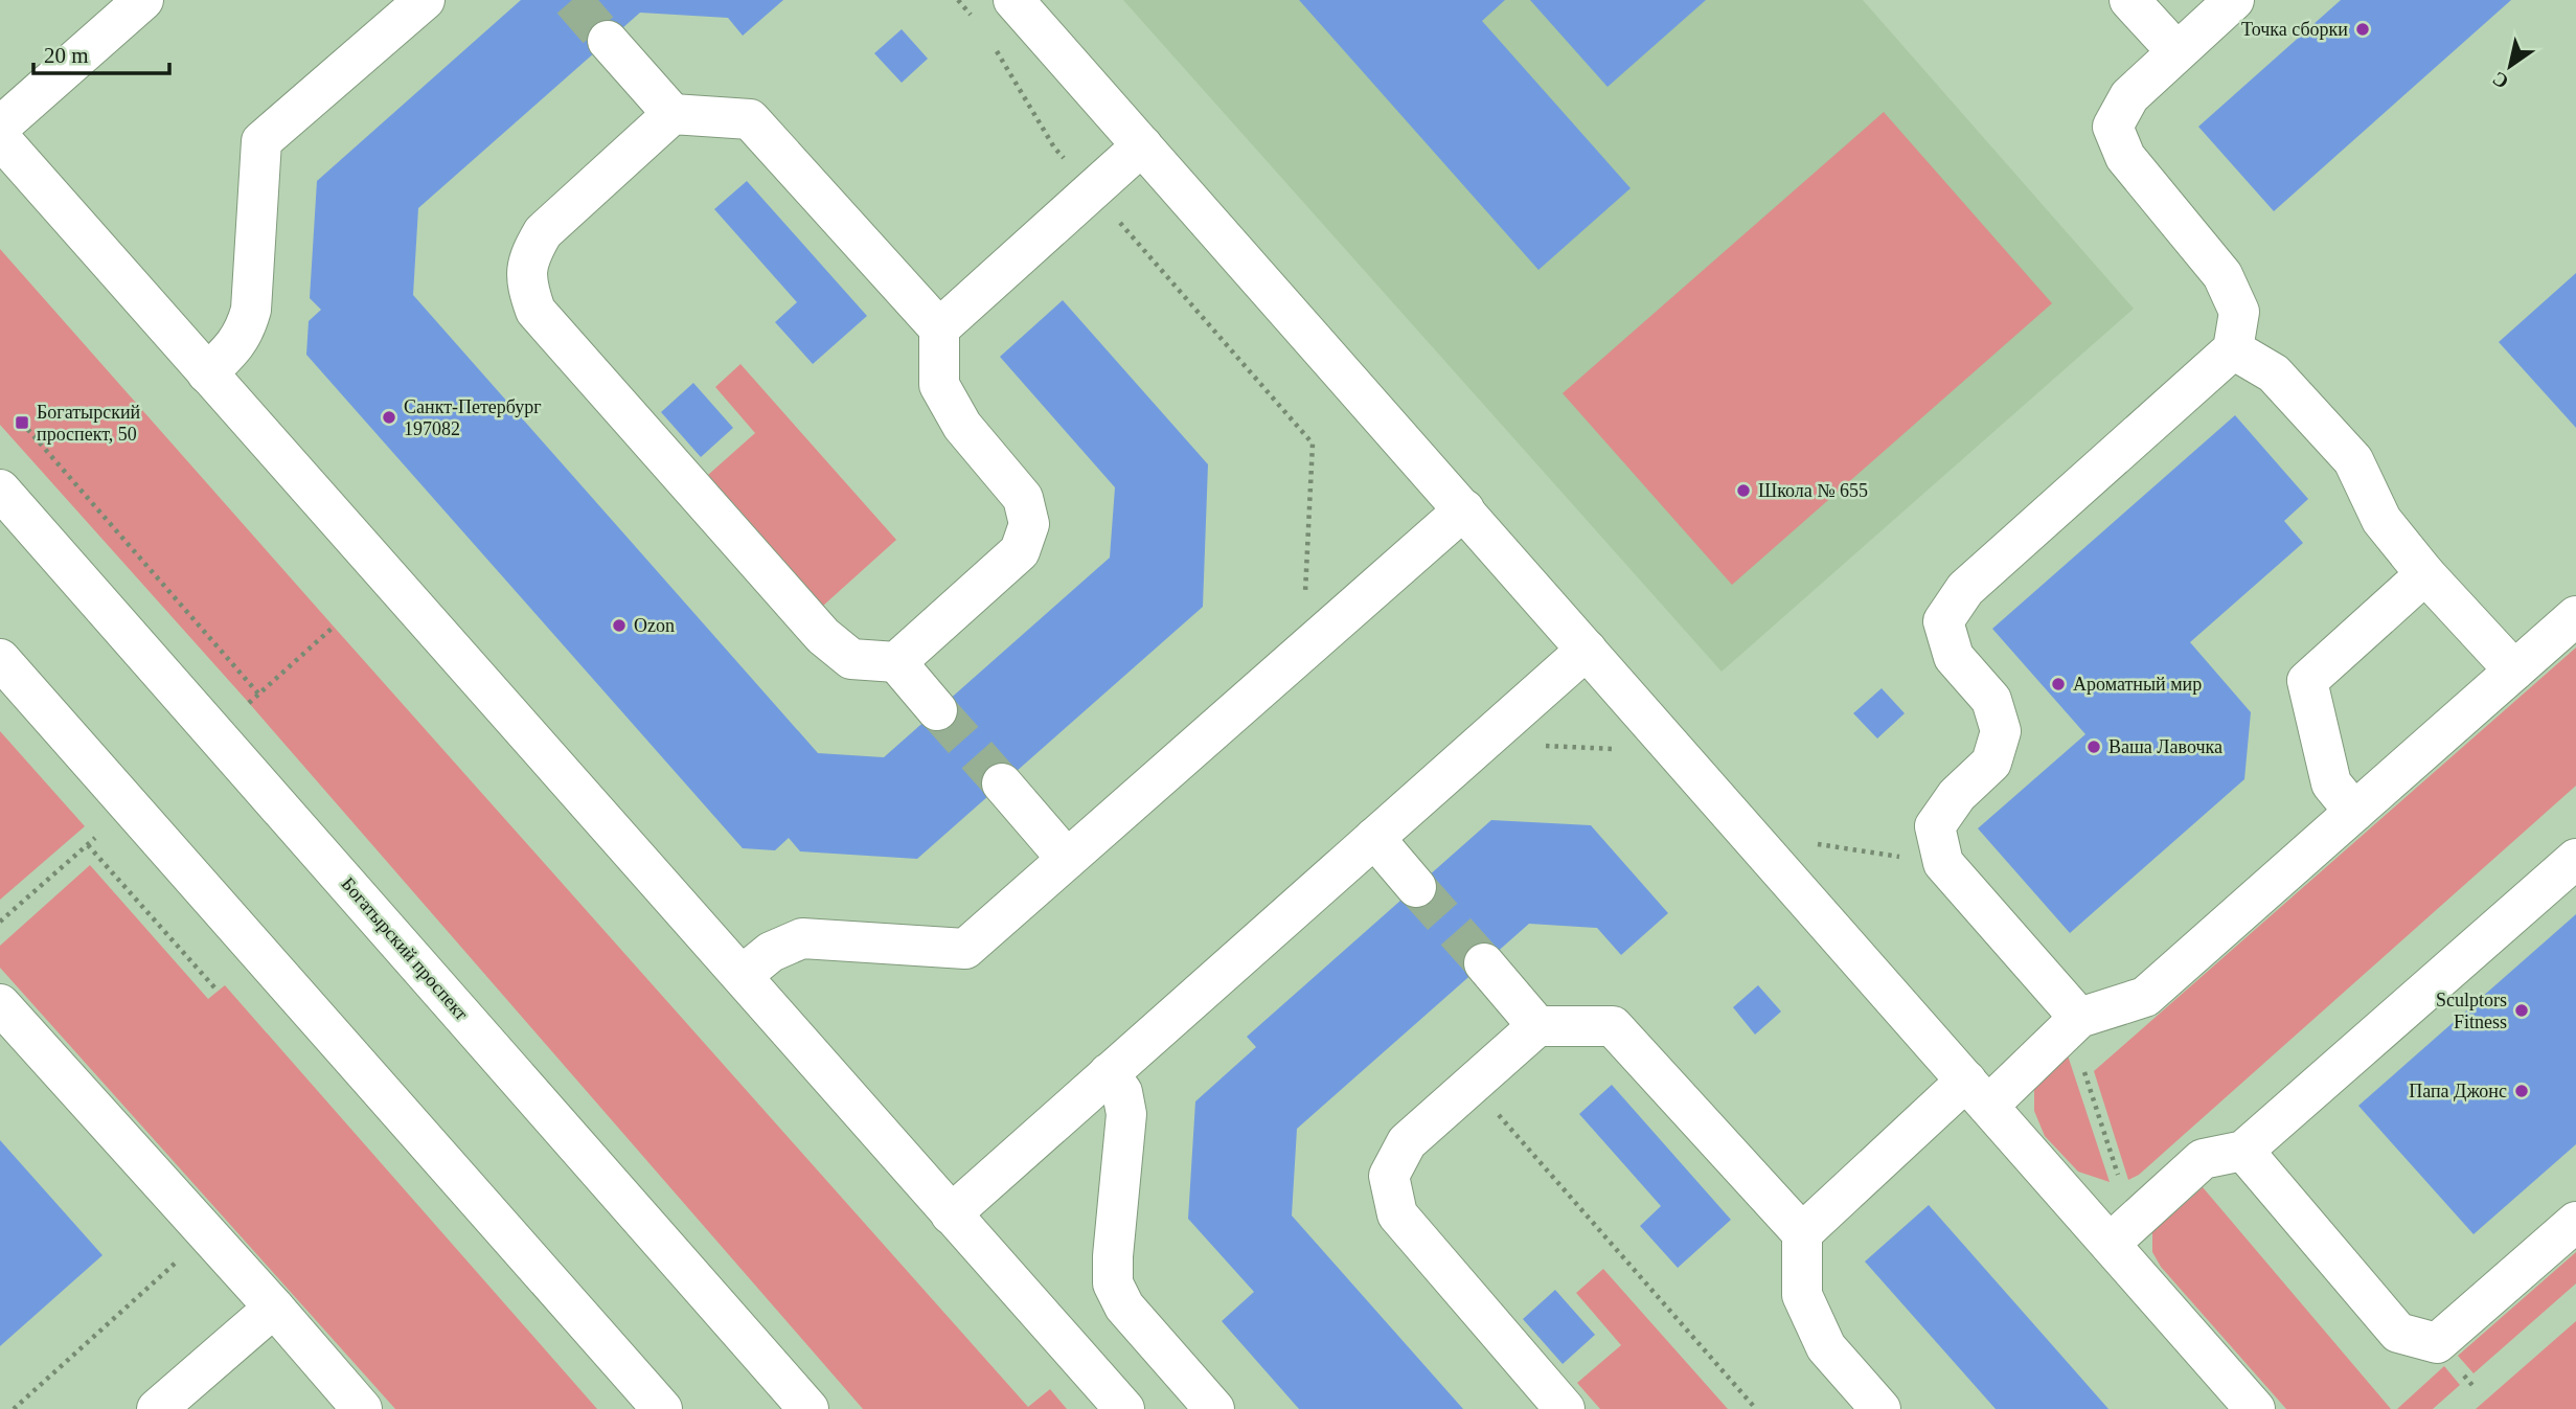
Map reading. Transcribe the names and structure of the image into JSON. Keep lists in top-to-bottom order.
{
  "streets": {
    "street": ["Богатырский проспект"]
  },
  "places": {
    "other": [
      "Точка сборки",
      "Санкт-Петербург 197082",
      "Школа № 655",
      "Ozon",
      "Ароматный мир",
      "Ваша Лавочка",
      "Sculptors Fitness",
      "Папа Джонс"
    ],
    "transit": ["Богатырский проспект, 50"]
  },
  "scale_bar": "20 m",
  "north": "bottom left"
}
